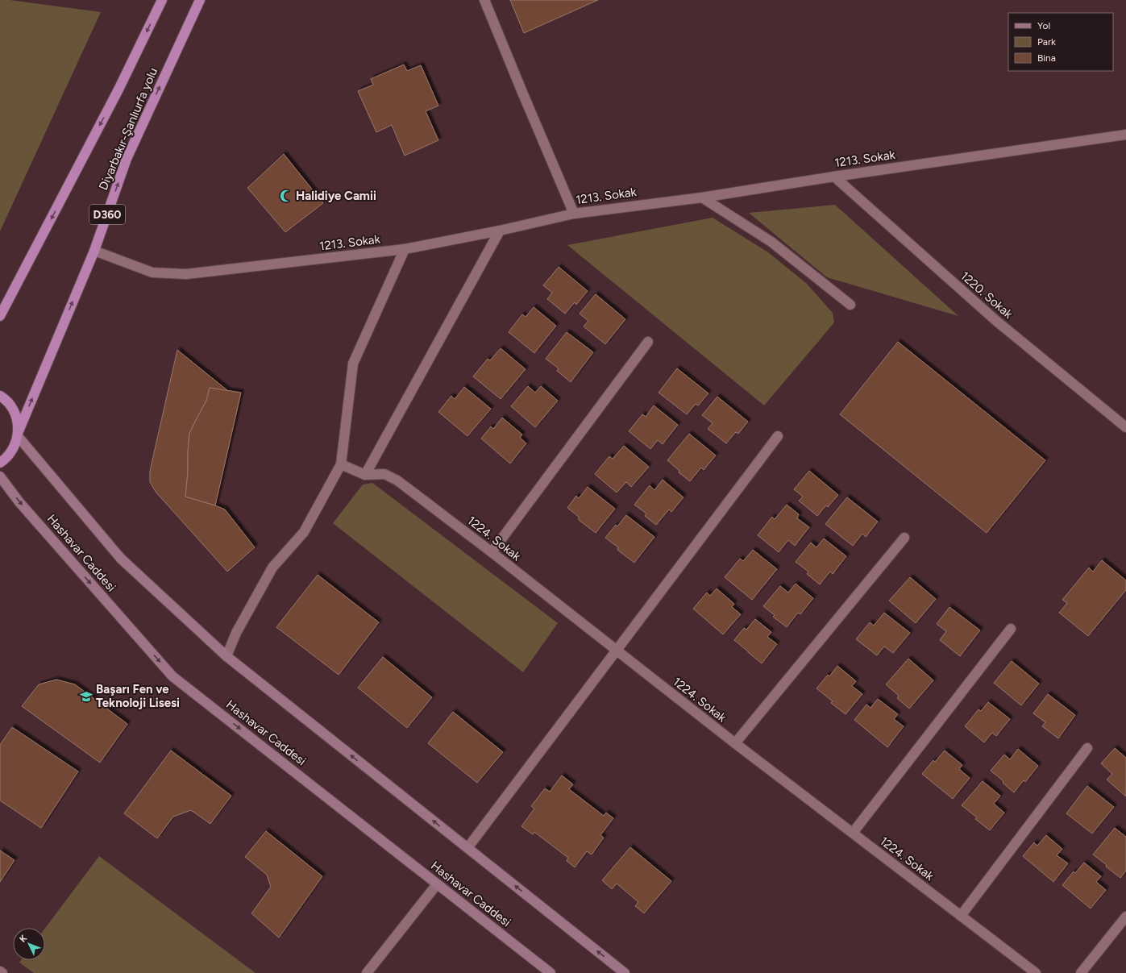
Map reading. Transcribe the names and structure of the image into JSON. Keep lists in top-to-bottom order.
{
  "streets": {
    "highway": ["Diyarbakır-Şanlıurfa yolu", "D360"],
    "main road": ["Hashavar Caddesi"],
    "street": ["1213. Sokak", "1220. Sokak", "1224. Sokak"]
  },
  "crossings": [
    ["Diyarbakır-Şanlıurfa yolu", "1213. Sokak"],
    ["1213. Sokak", "1220. Sokak"]
  ],
  "places": {
    "mosque": ["Halidiye Camii"],
    "school or university": ["Başarı Fen ve Teknoloji Lisesi"]
  },
  "legend": ["Yol", "Park", "Bina"],
  "north": "top left"
}
